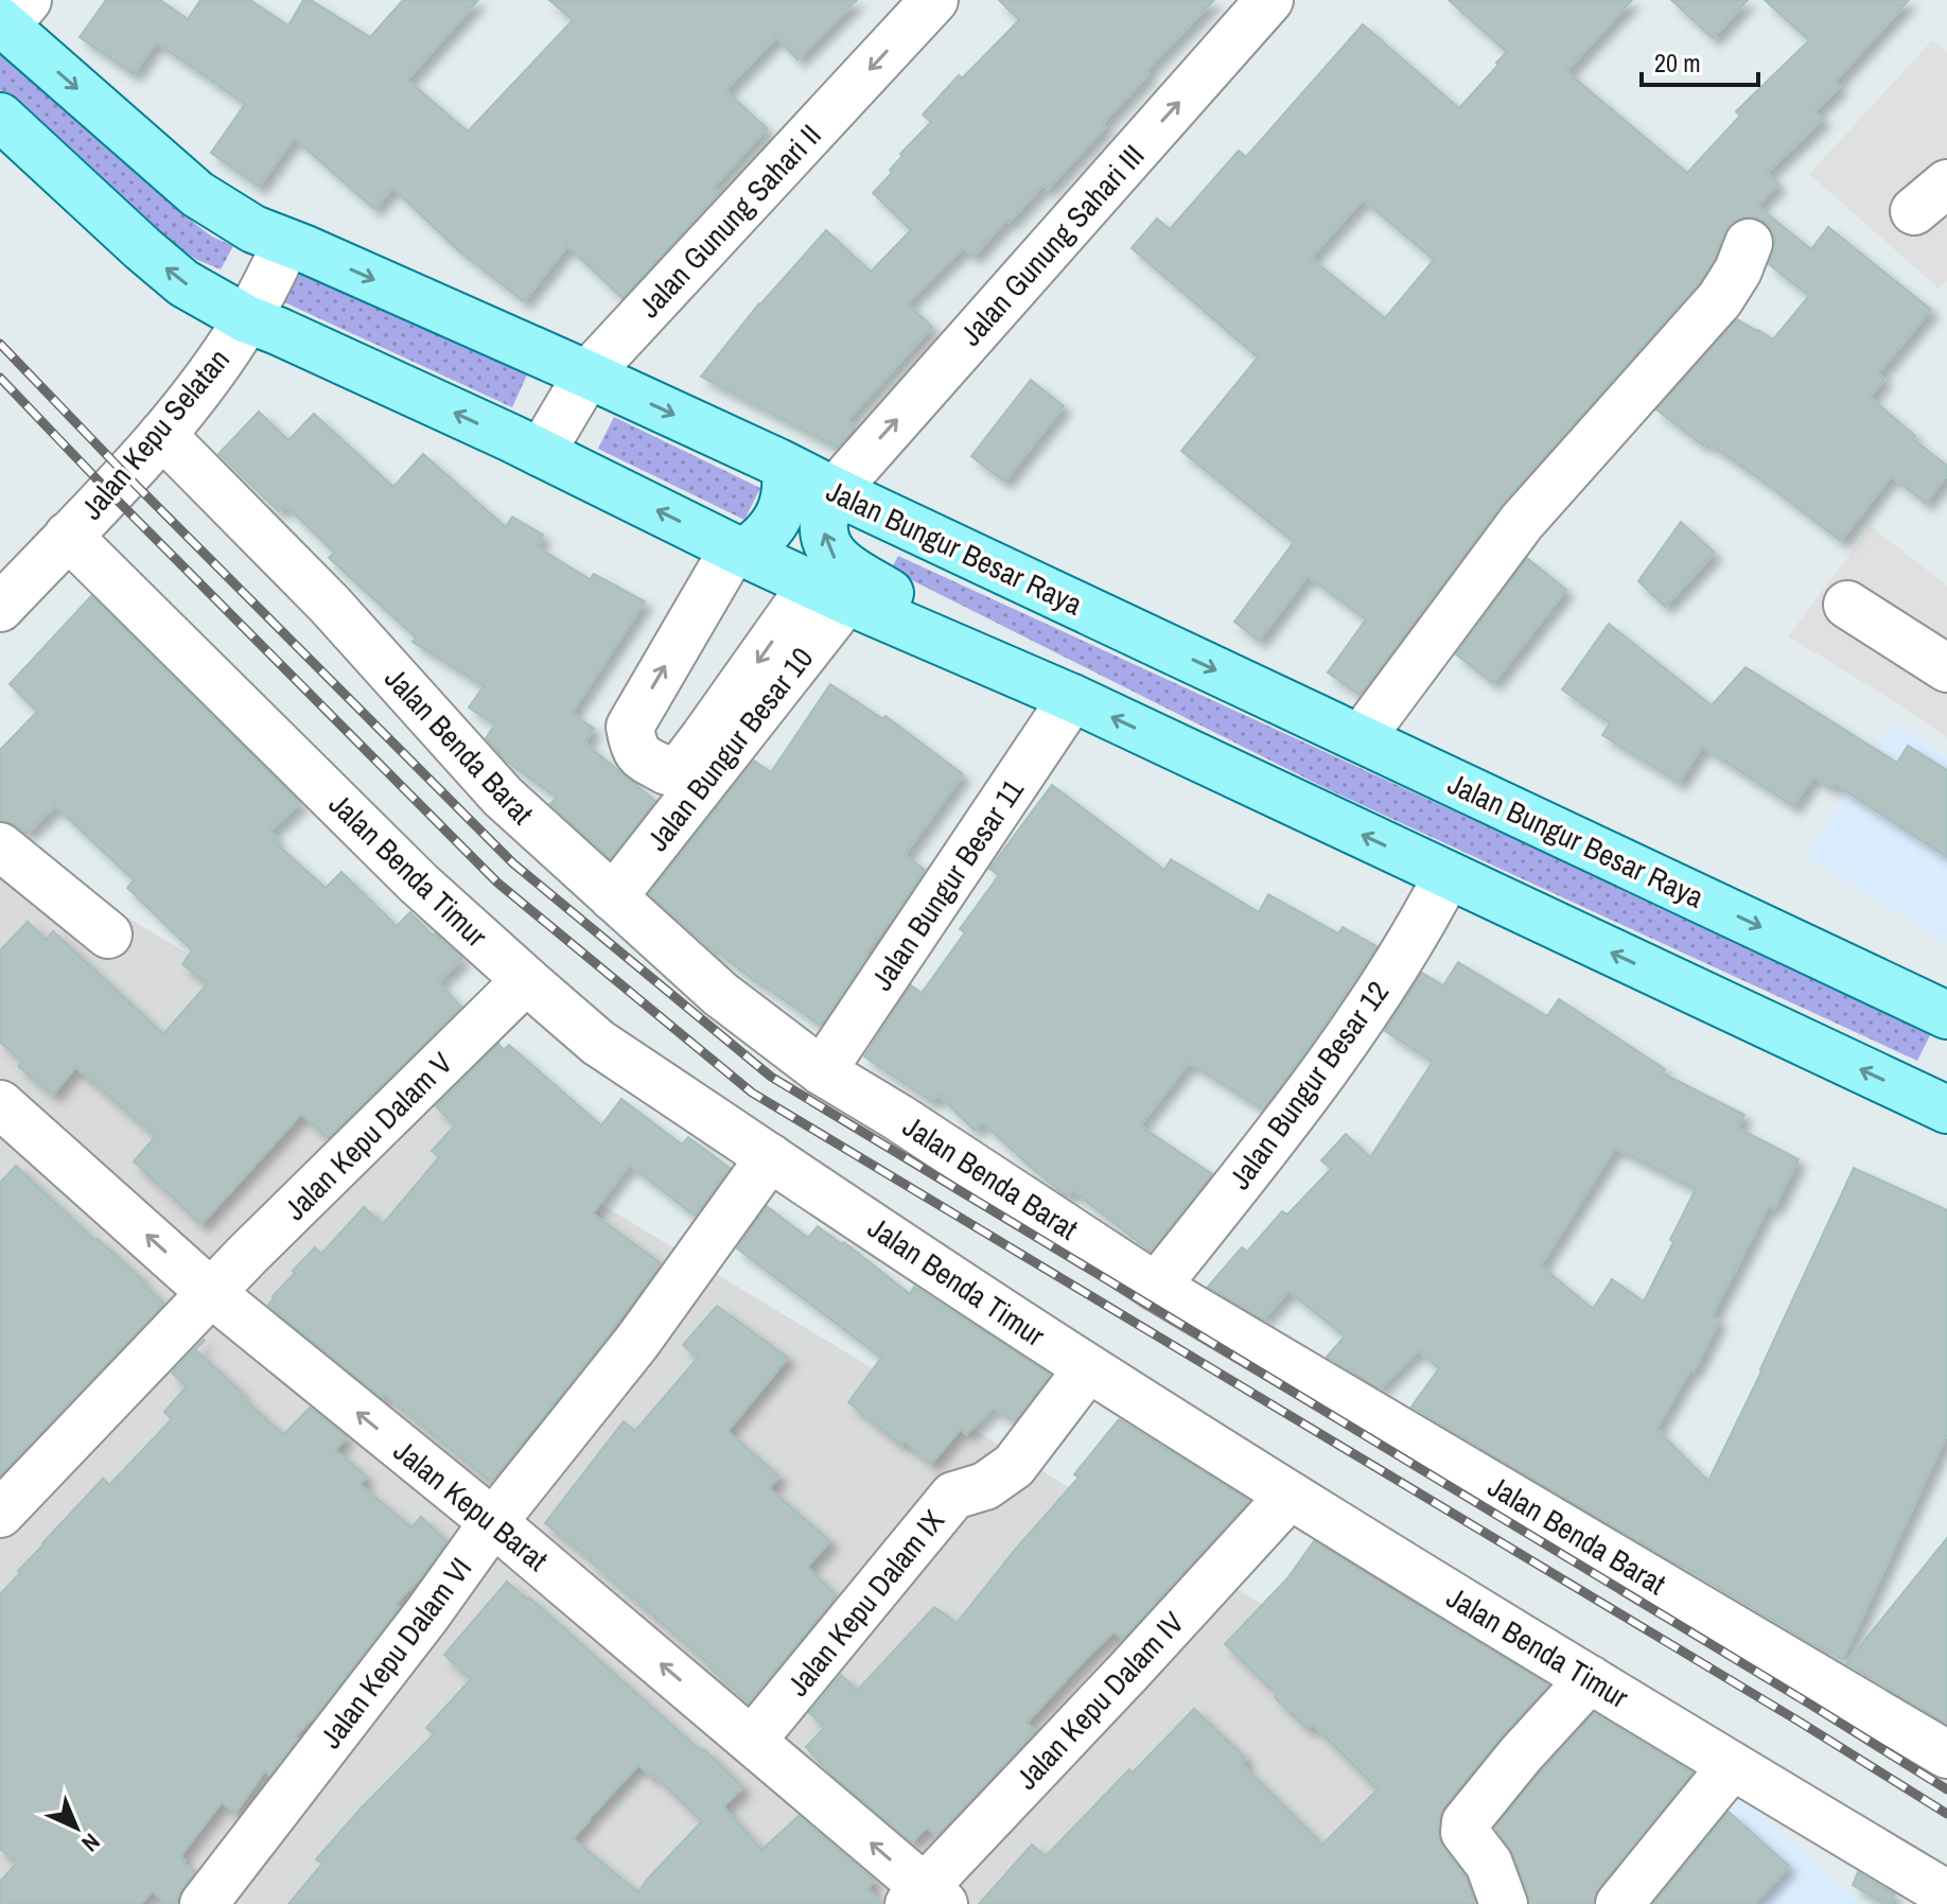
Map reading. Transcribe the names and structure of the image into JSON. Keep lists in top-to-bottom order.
{
  "streets": {
    "main road": ["Jalan Bungur Besar Raya"],
    "street": [
      "Jalan Gunung Sahari II",
      "Jalan Gunung Sahari III",
      "Jalan Kepu Selatan",
      "Jalan Benda Barat",
      "Jalan Bungur Besar 10",
      "Jalan Benda Timur",
      "Jalan Bungur Besar 11",
      "Jalan Bungur Besar 12",
      "Jalan Kepu Dalam V",
      "Jalan Kepu Barat",
      "Jalan Kepu Dalam IX",
      "Jalan Kepu Dalam VI",
      "Jalan Kepu Dalam IV"
    ]
  },
  "crossings": [
    ["Jalan Gunung Sahari II", "Jalan Bungur Besar Raya"],
    ["Jalan Gunung Sahari III", "Jalan Bungur Besar Raya"],
    ["Jalan Kepu Selatan", "Jalan Bungur Besar Raya"],
    ["Jalan Kepu Selatan", "Jalan Benda Barat"],
    ["Jalan Kepu Selatan", "Jalan Benda Timur"],
    ["Jalan Benda Barat", "Jalan Bungur Besar 10"],
    ["Jalan Benda Barat", "Jalan Bungur Besar 11"],
    ["Jalan Benda Barat", "Jalan Bungur Besar 12"],
    ["Jalan Benda Timur", "Jalan Kepu Dalam V"],
    ["Jalan Benda Timur", "Jalan Kepu Dalam IX"],
    ["Jalan Benda Timur", "Jalan Kepu Dalam VI"],
    ["Jalan Benda Timur", "Jalan Kepu Dalam IV"],
    ["Jalan Kepu Dalam V", "Jalan Kepu Barat"],
    ["Jalan Kepu Barat", "Jalan Kepu Dalam IX"],
    ["Jalan Kepu Barat", "Jalan Kepu Dalam VI"],
    ["Jalan Kepu Barat", "Jalan Kepu Dalam IV"]
  ],
  "one_way": ["Jalan Gunung Sahari II", "Jalan Gunung Sahari III", "Jalan Kepu Barat"],
  "scale_bar": "20 m",
  "north": "bottom right"
}
